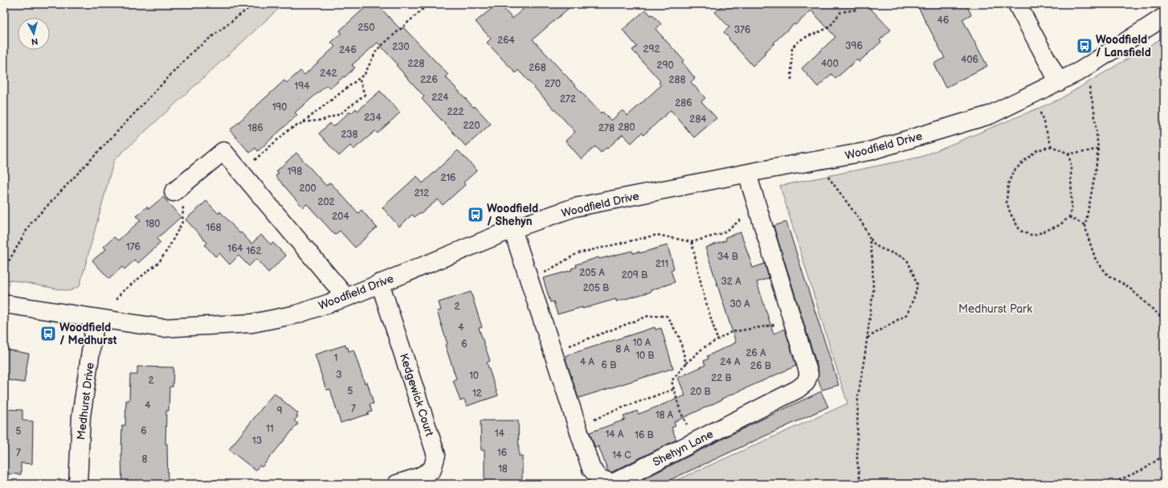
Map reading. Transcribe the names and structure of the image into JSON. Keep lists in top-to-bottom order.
{
  "streets": {
    "street": [
      "Woodfield Drive",
      "Kedgewick Court",
      "Medhurst Drive",
      "Shehyn Lane"
    ]
  },
  "crossings": [
    ["Woodfield Drive", "Kedgewick Court"],
    ["Woodfield Drive", "Medhurst Drive"],
    ["Woodfield Drive", "Shehyn Lane"]
  ],
  "parks": ["Medhurst Park"],
  "places": {
    "bus stop": ["Woodfield / Lansfield", "Woodfield / Shehyn", "Woodfield / Medhurst"]
  },
  "house_numbers": [
    "46",
    "250",
    "376",
    "264",
    "396",
    "230",
    "292",
    "246",
    "406",
    "228",
    "400",
    "290",
    "268",
    "242",
    "226",
    "288",
    "270",
    "194",
    "224",
    "272",
    "286",
    "190",
    "222",
    "234",
    "284",
    "220",
    "280",
    "186",
    "278",
    "238",
    "198",
    "216",
    "200",
    "212",
    "202",
    "204",
    "180",
    "168",
    "176",
    "164",
    "162",
    "34 B",
    "211",
    "205 A",
    "209 B",
    "32 A",
    "205 B",
    "30 A",
    "2",
    "4",
    "10 A",
    "6",
    "8 A",
    "26 A",
    "10 B",
    "1",
    "4 A",
    "24 A",
    "6 B",
    "26 B",
    "3",
    "10",
    "22 B",
    "2",
    "5",
    "20 B",
    "12",
    "4",
    "7",
    "9",
    "18 A",
    "11",
    "5",
    "6",
    "14",
    "14 A",
    "16 B",
    "13",
    "7",
    "16",
    "14 C",
    "8",
    "18"
  ],
  "north": "bottom"
}
